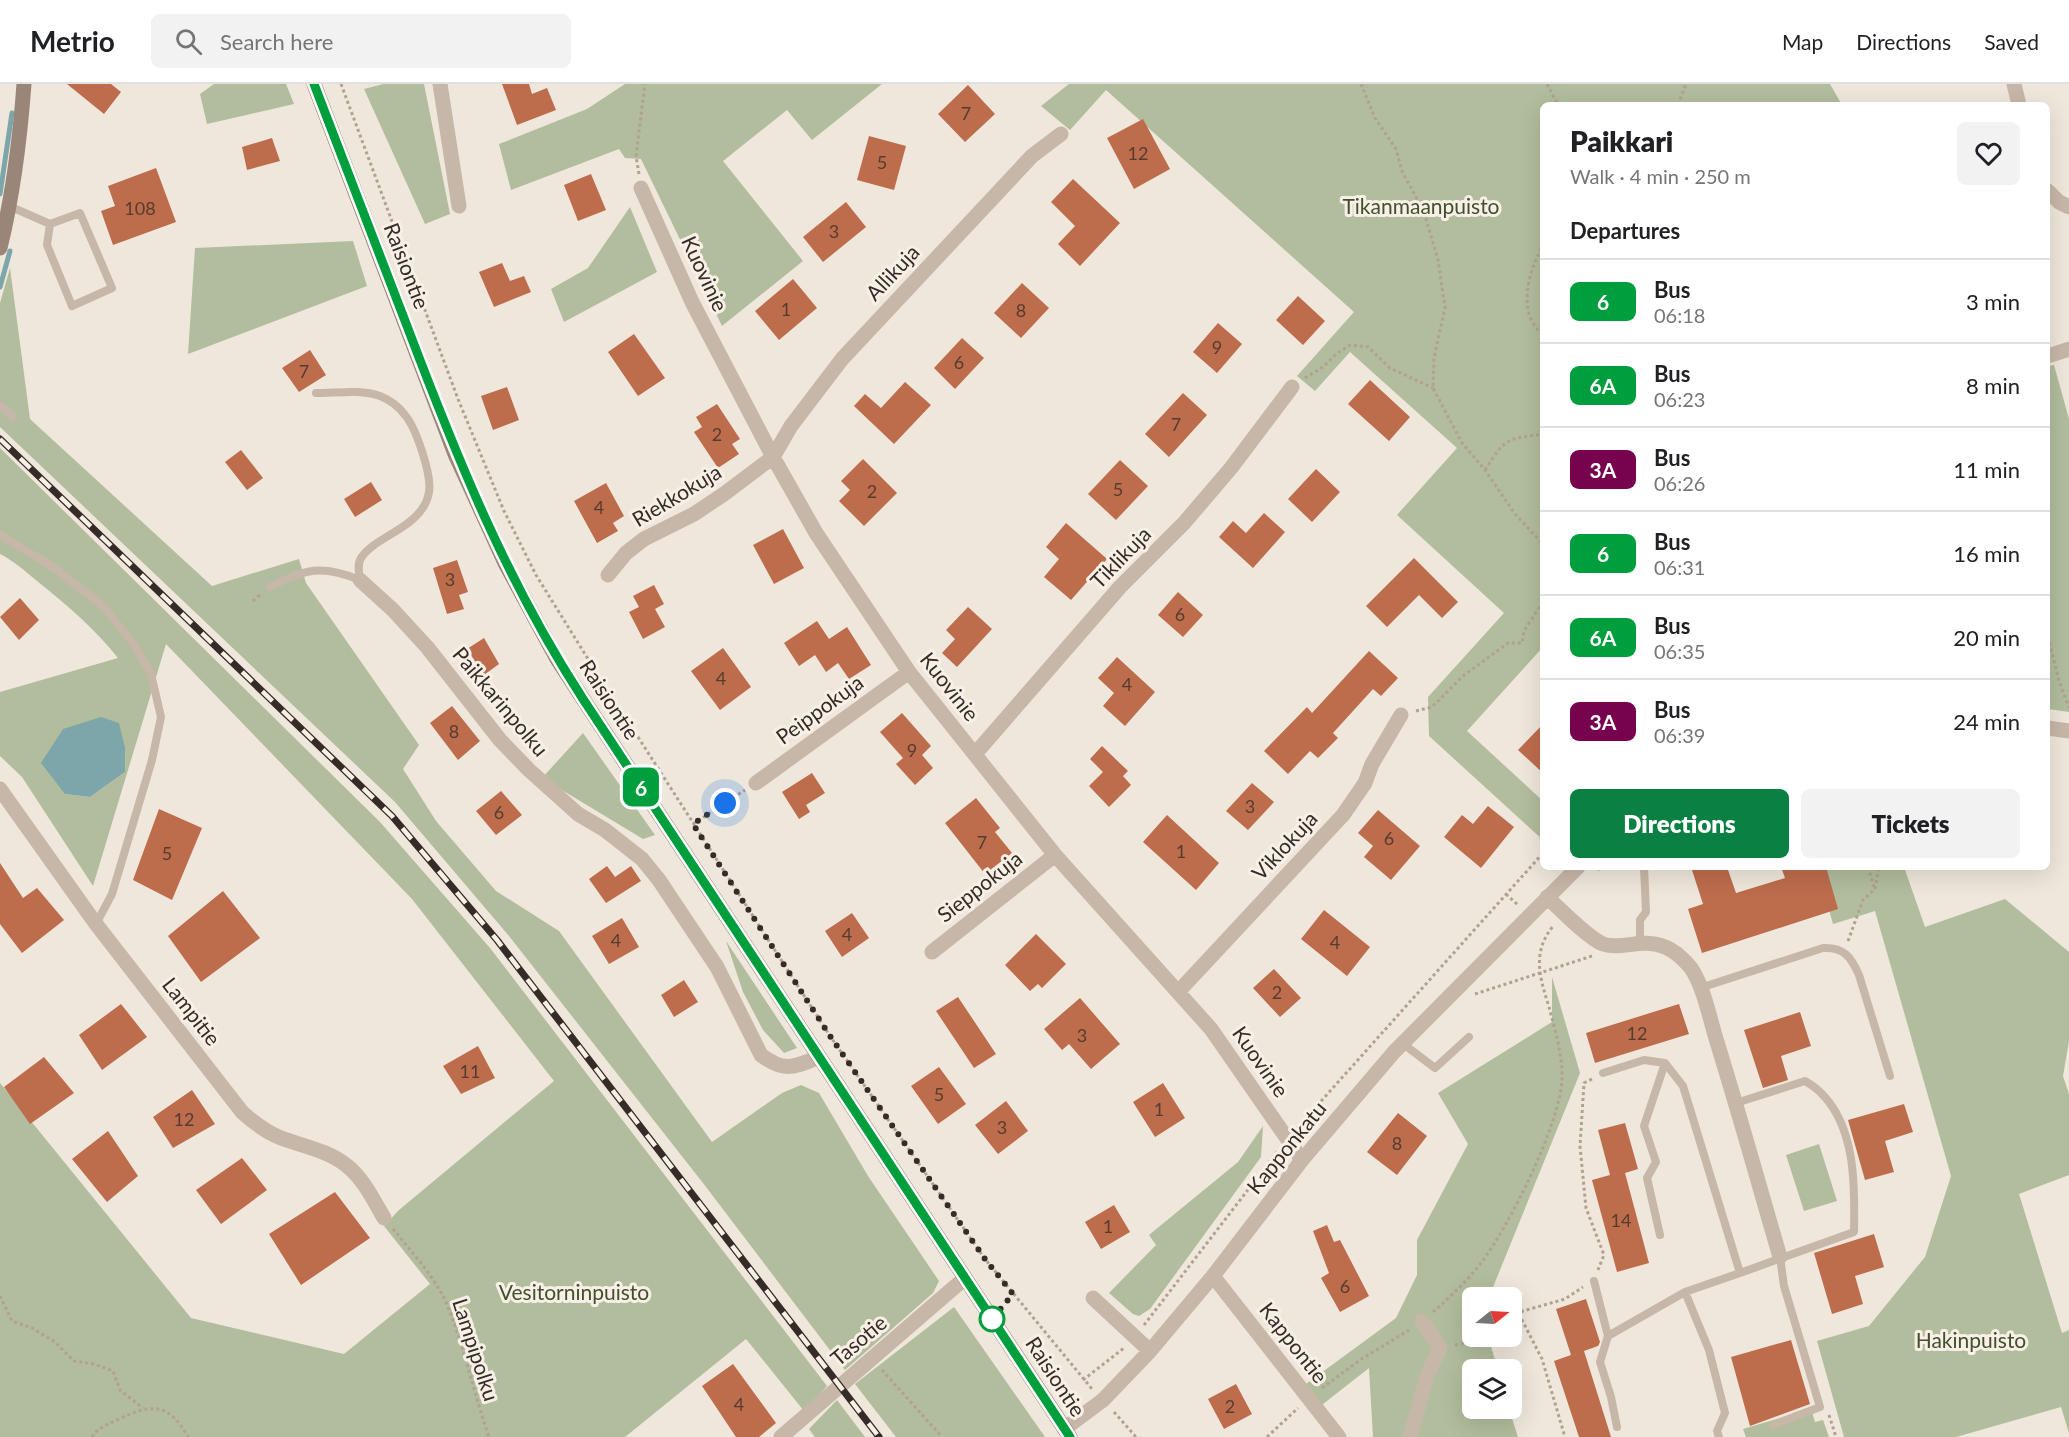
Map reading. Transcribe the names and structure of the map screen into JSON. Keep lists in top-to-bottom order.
{
  "streets": {
    "main road": ["Raisiontie"],
    "street": [
      "Allikuja",
      "Kuovinie",
      "Riekkokuja",
      "Tiklikuja",
      "Paikkarinpolku",
      "Peippokuja",
      "Viklokuja",
      "Sieppokuja",
      "Lampitie",
      "Kapponkatu",
      "Tasotie",
      "Kappontie"
    ],
    "path": ["Lampipolku"]
  },
  "crossings": [
    ["Raisiontie", "Paikkarinpolku"],
    ["Raisiontie", "Kapponkatu"],
    ["Raisiontie", "Tasotie"],
    ["Allikuja", "Kuovinie"],
    ["Allikuja", "Riekkokuja"],
    ["Kuovinie", "Riekkokuja"],
    ["Kuovinie", "Tiklikuja"],
    ["Kuovinie", "Peippokuja"],
    ["Kuovinie", "Viklokuja"],
    ["Kuovinie", "Sieppokuja"],
    ["Kuovinie", "Kapponkatu"],
    ["Lampitie", "Lampipolku"],
    ["Kapponkatu", "Kappontie"]
  ],
  "parks": ["Tikanmaanpuisto", "Vesitorninpuisto", "Hakinpuisto"],
  "lines": ["bus line 6"],
  "house_numbers": [
    "7",
    "12",
    "5",
    "108",
    "3",
    "1",
    "8",
    "9",
    "6",
    "7",
    "7",
    "2",
    "5",
    "2",
    "4",
    "3",
    "6",
    "4",
    "4",
    "8",
    "9",
    "3",
    "6",
    "6",
    "7",
    "1",
    "5",
    "4",
    "4",
    "4",
    "2",
    "12",
    "3",
    "11",
    "5",
    "1",
    "12",
    "3",
    "8",
    "14",
    "1",
    "6",
    "4",
    "2"
  ],
  "north": "right",
  "page": {
    "header": "Metrio",
    "search": "Search here",
    "nav": ["Map", "Directions", "Saved"],
    "on_map": "6",
    "heading": [
      ["Paikkari", "Walk · 4 min · 250 m"],
      "Departures"
    ],
    "list": [
      {
        "mark": "6",
        "name": "Bus",
        "note": "06:18",
        "value": "3 min"
      },
      {
        "mark": "6A",
        "name": "Bus",
        "note": "06:23",
        "value": "8 min"
      },
      {
        "mark": "3A",
        "name": "Bus",
        "note": "06:26",
        "value": "11 min"
      },
      {
        "mark": "6",
        "name": "Bus",
        "note": "06:31",
        "value": "16 min"
      },
      {
        "mark": "6A",
        "name": "Bus",
        "note": "06:35",
        "value": "20 min"
      },
      {
        "mark": "3A",
        "name": "Bus",
        "note": "06:39",
        "value": "24 min"
      }
    ],
    "buttons": ["Directions", "Tickets"]
  }
}
